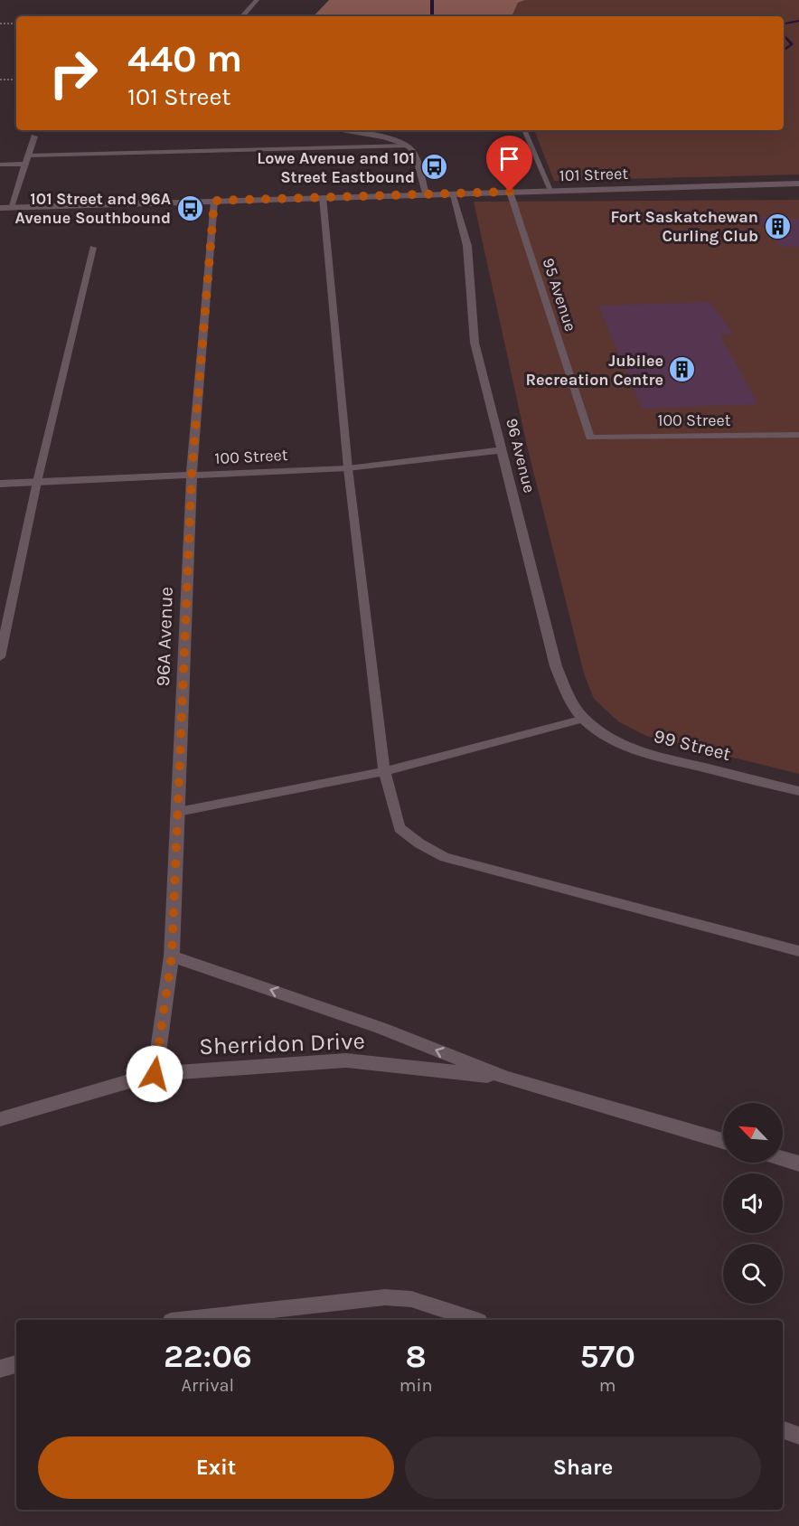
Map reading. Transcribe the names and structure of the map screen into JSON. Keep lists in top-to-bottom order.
{
  "streets": {
    "street": [
      "101 Street",
      "95 Avenue",
      "100 Street",
      "96 Avenue",
      "96A Avenue",
      "99 Street",
      "Sherridon Drive"
    ]
  },
  "crossings": [
    ["101 Street", "95 Avenue"],
    ["101 Street", "96 Avenue"],
    ["101 Street", "96A Avenue"],
    ["95 Avenue", "100 Street"],
    ["100 Street", "96 Avenue"],
    ["100 Street", "96A Avenue"],
    ["96 Avenue", "99 Street"],
    ["96A Avenue", "Sherridon Drive"]
  ],
  "places": {
    "bus stop": ["Lowe Avenue and 101 Street Eastbound", "101 Street and 96A Avenue Southbound"],
    "building": ["Fort Saskatchewan Curling Club", "Jubilee Recreation Centre"]
  },
  "north": "top left",
  "page": {
    "turn": ["440 m", "101 Street"],
    "eta": [
      "22:06",
      "Arrival",
      "8",
      "min",
      "570",
      "m"
    ],
    "buttons": ["Exit", "Share"]
  }
}
